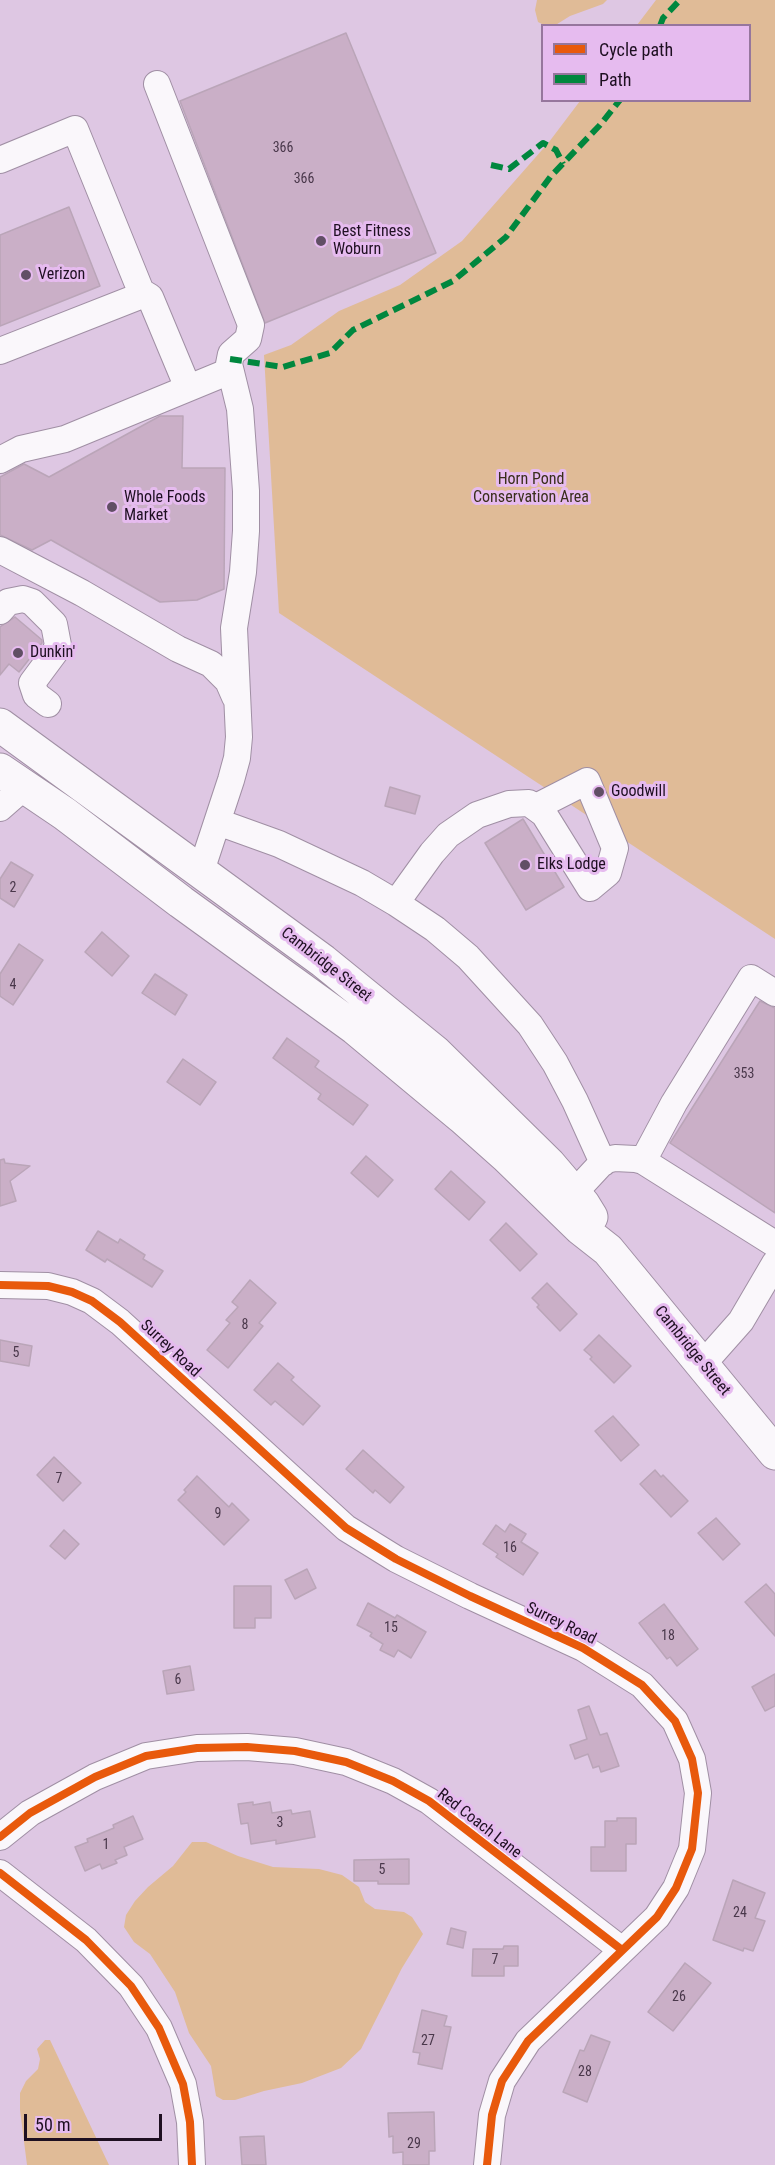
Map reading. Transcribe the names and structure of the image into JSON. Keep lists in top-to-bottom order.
{
  "streets": {
    "highway": ["Cambridge Street"],
    "street": ["Surrey Road", "Red Coach Lane"]
  },
  "crossings": [
    ["Surrey Road", "Red Coach Lane"]
  ],
  "parks": ["Horn Pond Conservation Area"],
  "places": [
    "Best Fitness Woburn",
    "Verizon",
    "Whole Foods Market",
    "Dunkin'",
    "Goodwill",
    "Elks Lodge"
  ],
  "house_numbers": [
    "366",
    "366",
    "2",
    "4",
    "353",
    "8",
    "5",
    "7",
    "9",
    "16",
    "15",
    "18",
    "6",
    "3",
    "1",
    "5",
    "24",
    "7",
    "26",
    "27",
    "28",
    "29"
  ],
  "legend": ["Cycle path", "Path"],
  "scale_bar": "50 m"
}
